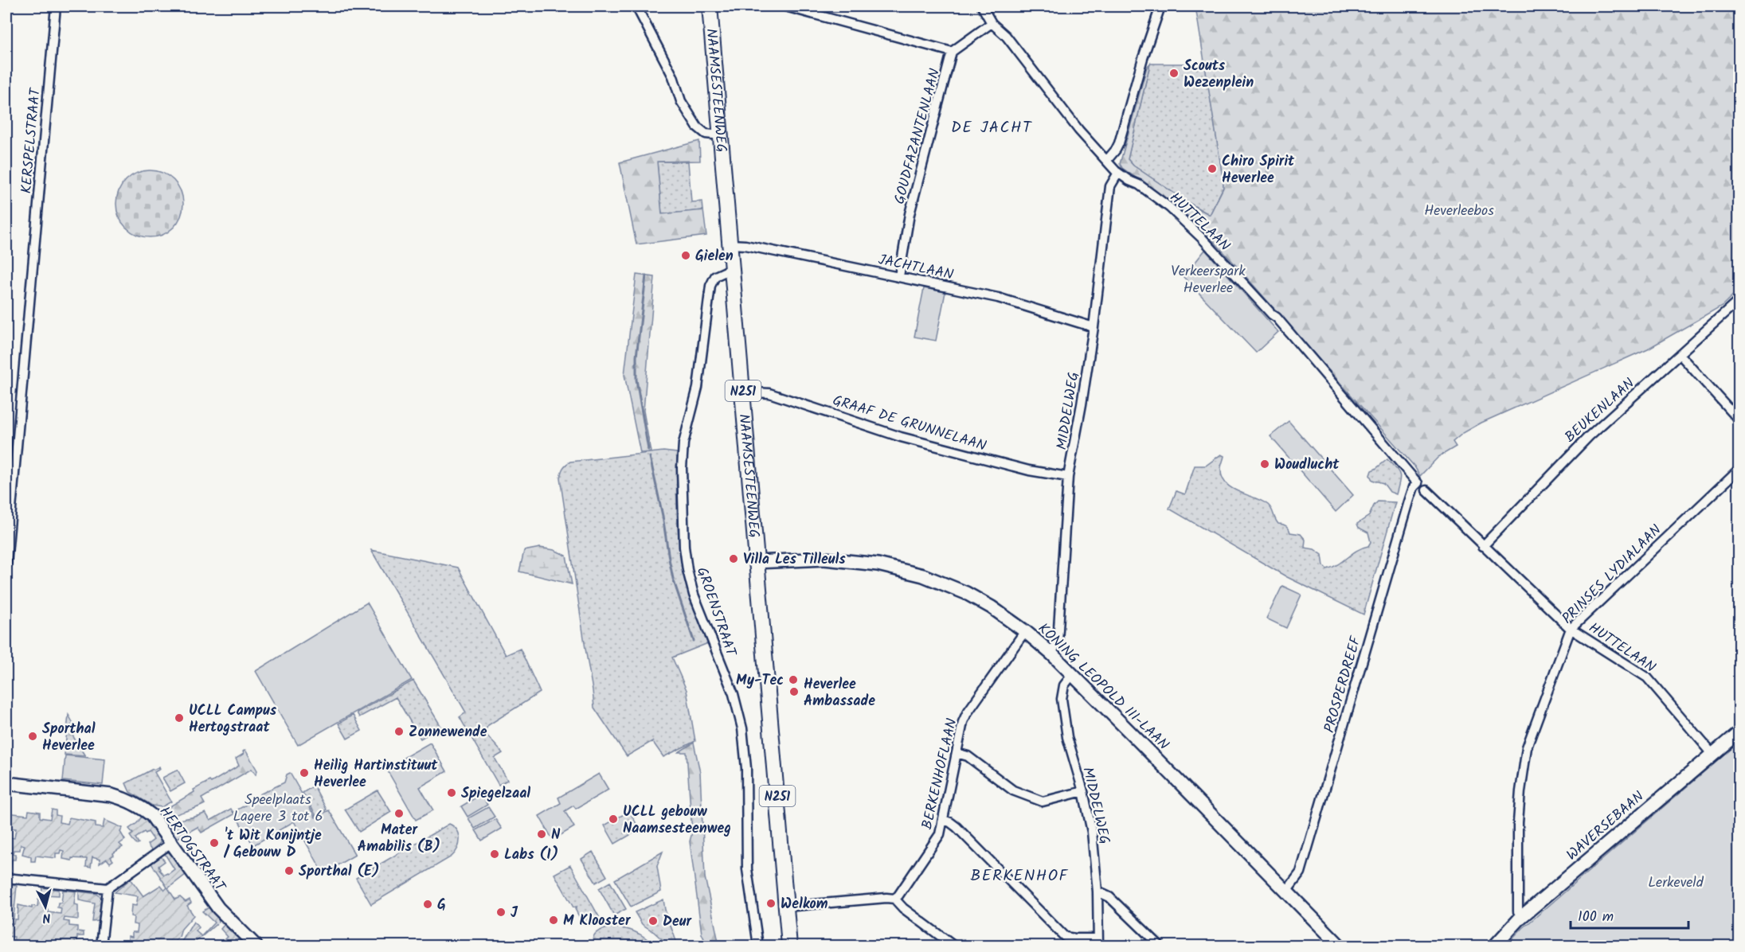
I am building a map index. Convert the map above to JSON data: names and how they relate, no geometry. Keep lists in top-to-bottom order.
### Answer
{
  "streets": {
    "main road": ["NAAMSESTEENWEG", "N251"],
    "street": [
      "GOUDFAZANTENLAAN",
      "KERSPELSTRAAT",
      "HUTTELAAN",
      "JACHTLAAN",
      "BEUKENLAAN",
      "MIDDELWEG",
      "GRAAF DE GRUNNELAAN",
      "PRINSES LYDIALAAN",
      "GROENSTRAAT",
      "PROSPERDREEF",
      "KONING LEOPOLD III-LAAN",
      "BERKENHOFLAAN",
      "WAVERSEBAAN",
      "HERTOGSTRAAT"
    ]
  },
  "crossings": [
    ["NAAMSESTEENWEG", "JACHTLAAN"],
    ["NAAMSESTEENWEG", "GRAAF DE GRUNNELAAN"],
    ["NAAMSESTEENWEG", "GROENSTRAAT"],
    ["NAAMSESTEENWEG", "KONING LEOPOLD III-LAAN"],
    ["GOUDFAZANTENLAAN", "HUTTELAAN"],
    ["GOUDFAZANTENLAAN", "JACHTLAAN"],
    ["HUTTELAAN", "BEUKENLAAN"],
    ["HUTTELAAN", "MIDDELWEG"],
    ["HUTTELAAN", "PRINSES LYDIALAAN"],
    ["HUTTELAAN", "PROSPERDREEF"],
    ["HUTTELAAN", "WAVERSEBAAN"],
    ["JACHTLAAN", "MIDDELWEG"],
    ["MIDDELWEG", "GRAAF DE GRUNNELAAN"],
    ["MIDDELWEG", "KONING LEOPOLD III-LAAN"],
    ["PRINSES LYDIALAAN", "WAVERSEBAAN"],
    ["PROSPERDREEF", "KONING LEOPOLD III-LAAN"],
    ["KONING LEOPOLD III-LAAN", "BERKENHOFLAAN"]
  ],
  "districts": ["DE JACHT", "BERKENHOF"],
  "parks": [
    "Heverleebos",
    "Verkeerspark Heverlee",
    "Speelplaats Lagere 3 tot 6",
    "Lerkeveld"
  ],
  "places": [
    "Scouts Wezenplein",
    "Chiro Spirit Heverlee",
    "Gielen",
    "Woudlucht",
    "Villa Les Tilleuls",
    "My-Tec",
    "Heverlee Ambassade",
    "UCLL Campus Hertogstraat",
    "Zonnewende",
    "Sporthal Heverlee",
    "Heilig Hartinstituut Heverlee",
    "Spiegelzaal",
    "Mater Amabilis (B)",
    "UCLL gebouw Naamsesteenweg",
    "N",
    "'t Wit Konijntje / Gebouw D",
    "Labs (I)",
    "Sporthal (E)",
    "Welkom",
    "G",
    "J",
    "M Klooster",
    "Deur"
  ],
  "scale_bar": "100 m",
  "north": "bottom"
}
